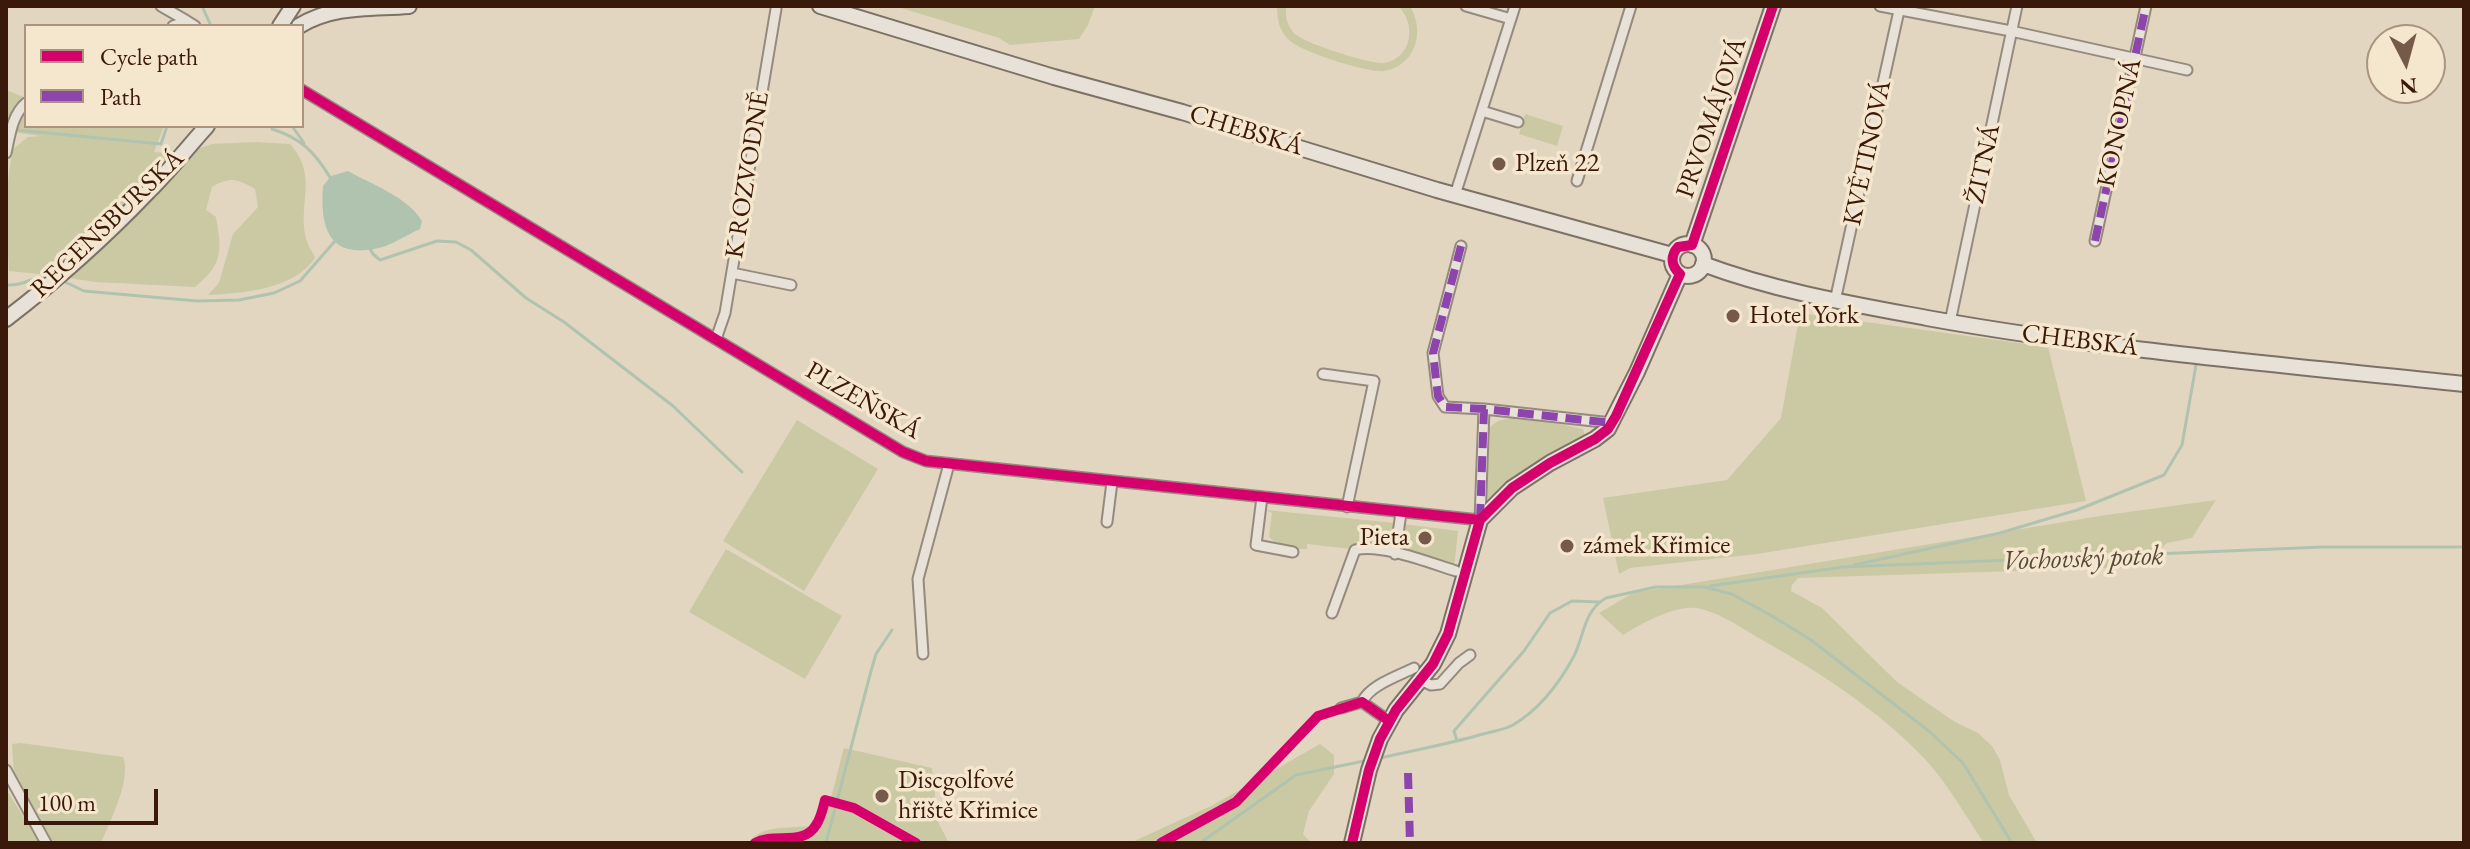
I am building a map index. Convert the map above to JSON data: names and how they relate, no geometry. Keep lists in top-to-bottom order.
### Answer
{
  "streets": {
    "main road": ["PRVOMÁJOVÁ", "CHEBSKÁ", "REGENSBURSKÁ"],
    "street": [
      "KONOPNÁ",
      "KVĚTINOVÁ",
      "ŽITNÁ",
      "K ROZVODNĚ",
      "PLZEŇSKÁ"
    ]
  },
  "crossings": [
    ["PRVOMÁJOVÁ", "CHEBSKÁ"],
    ["CHEBSKÁ", "KVĚTINOVÁ"],
    ["CHEBSKÁ", "ŽITNÁ"],
    ["K ROZVODNĚ", "PLZEŇSKÁ"]
  ],
  "water": ["Vochovský potok"],
  "places": [
    "Plzeň 22",
    "Hotel York",
    "Pieta",
    "zámek Křimice",
    "Discgolfové hřiště Křimice"
  ],
  "legend": ["Cycle path", "Path"],
  "scale_bar": "100 m",
  "north": "bottom"
}
